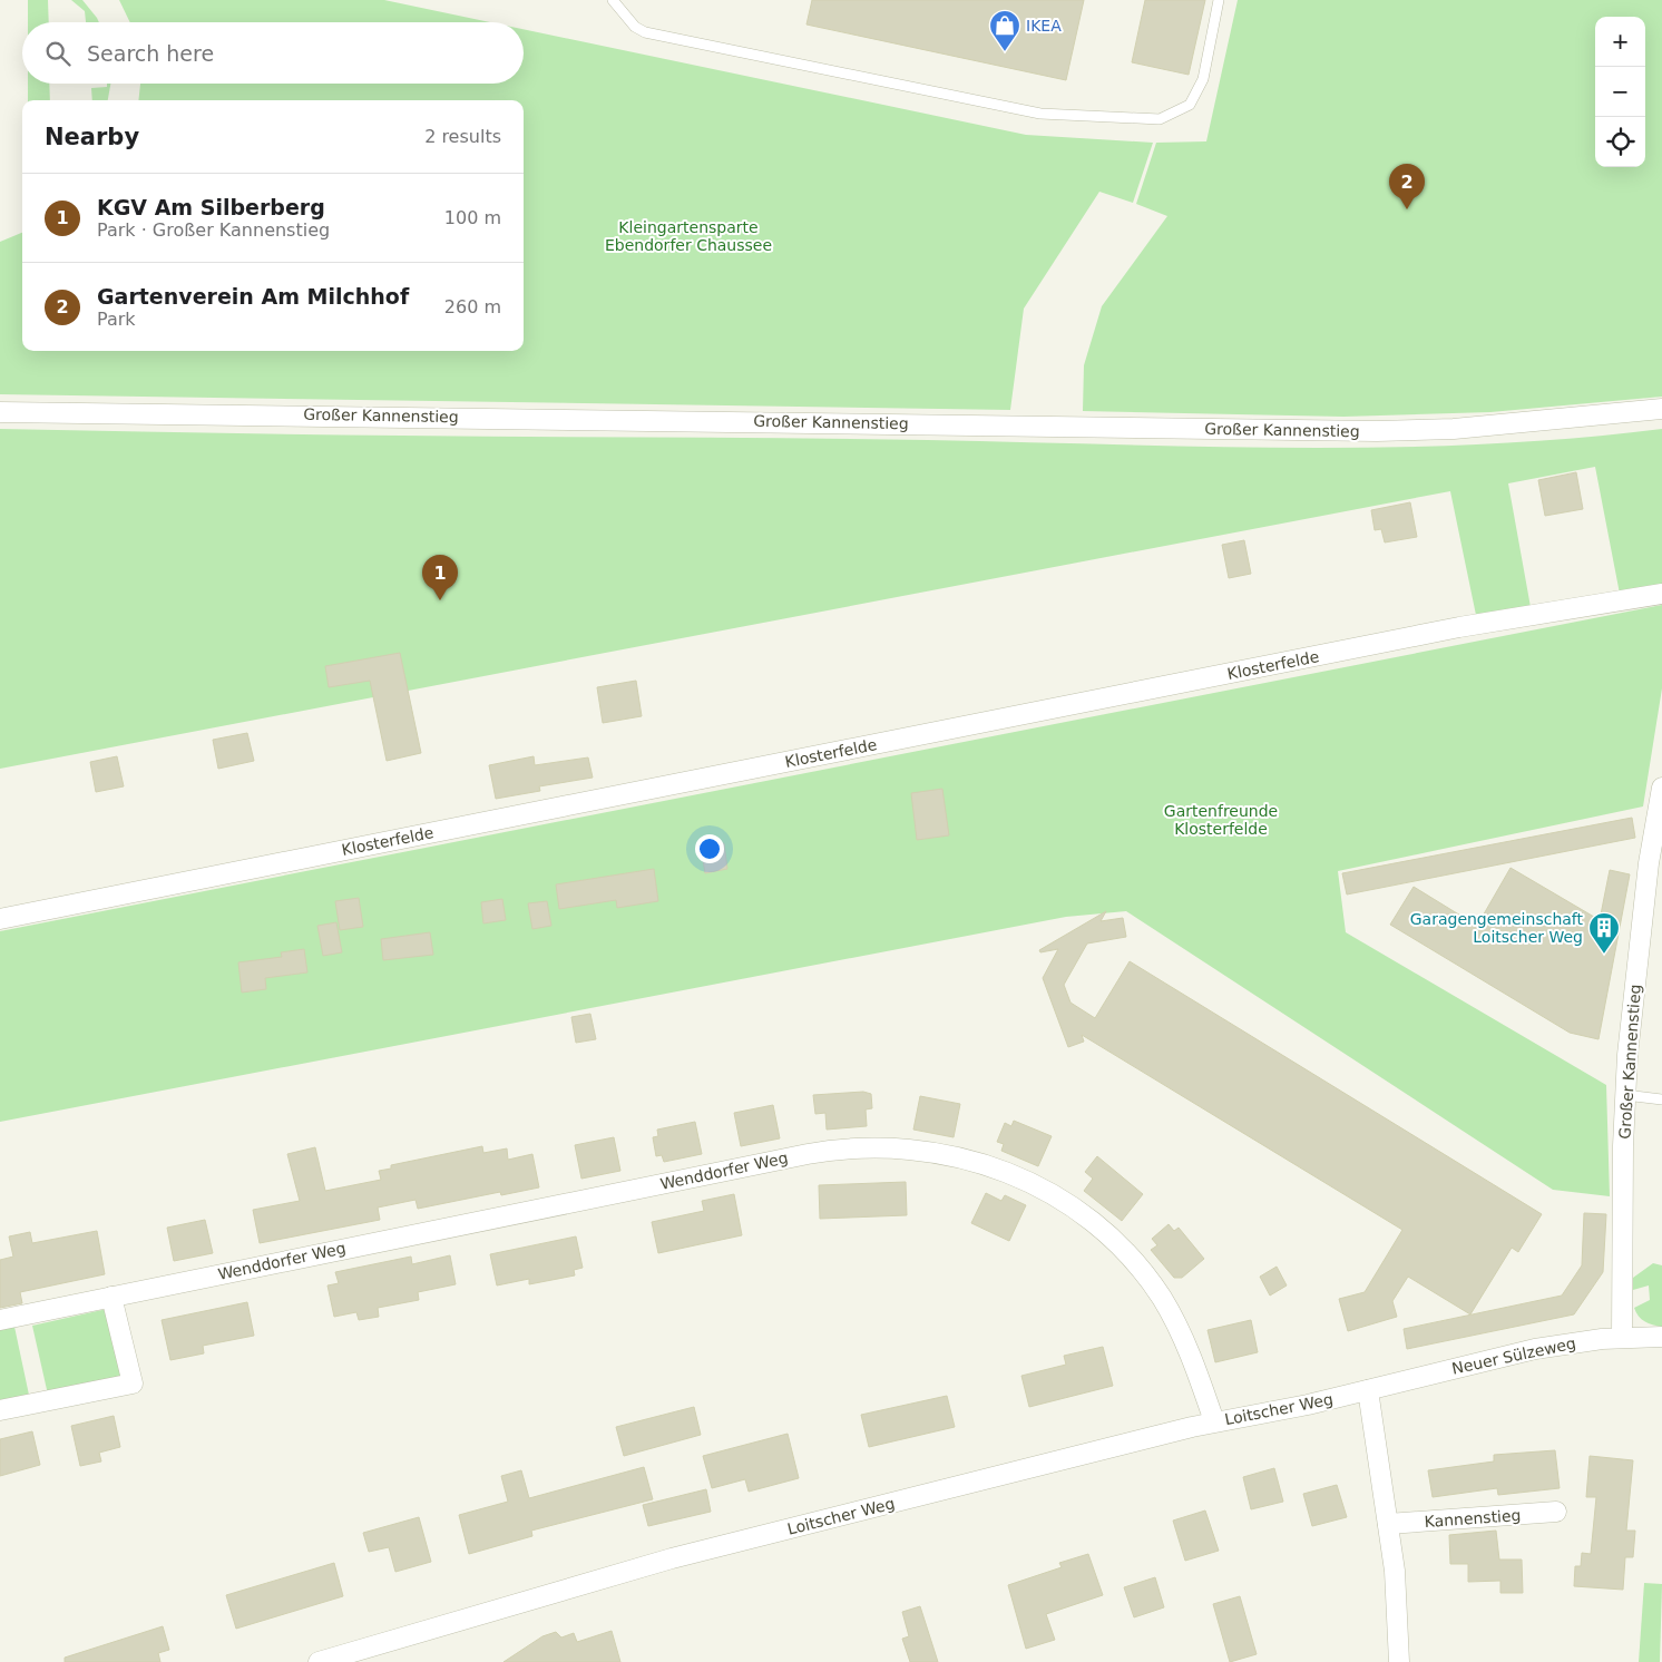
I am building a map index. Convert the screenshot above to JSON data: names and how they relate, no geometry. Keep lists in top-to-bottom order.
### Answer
{
  "streets": {
    "street": [
      "Großer Kannenstieg",
      "Klosterfelde",
      "Wenddorfer Weg",
      "Neuer Sülzeweg",
      "Loitscher Weg",
      "Kannenstieg"
    ]
  },
  "crossings": [
    ["Großer Kannenstieg", "Neuer Sülzeweg"],
    ["Wenddorfer Weg", "Loitscher Weg"],
    ["Neuer Sülzeweg", "Loitscher Weg"]
  ],
  "parks": ["Kleingartensparte Ebendorfer Chaussee", "Gartenfreunde Klosterfelde"],
  "places": {
    "shop": ["IKEA"],
    "building": ["Garagengemeinschaft Loitscher Weg"]
  },
  "page": {
    "map_buttons": ["+", "−"],
    "search": "Search here",
    "heading": ["Nearby", "2 results"],
    "pins": ["2", "1"],
    "list": [
      {
        "mark": "1",
        "name": "KGV Am Silberberg",
        "note": "Park · Großer Kannenstieg",
        "value": "100 m"
      },
      {
        "mark": "2",
        "name": "Gartenverein Am Milchhof",
        "note": "Park",
        "value": "260 m"
      }
    ]
  }
}
